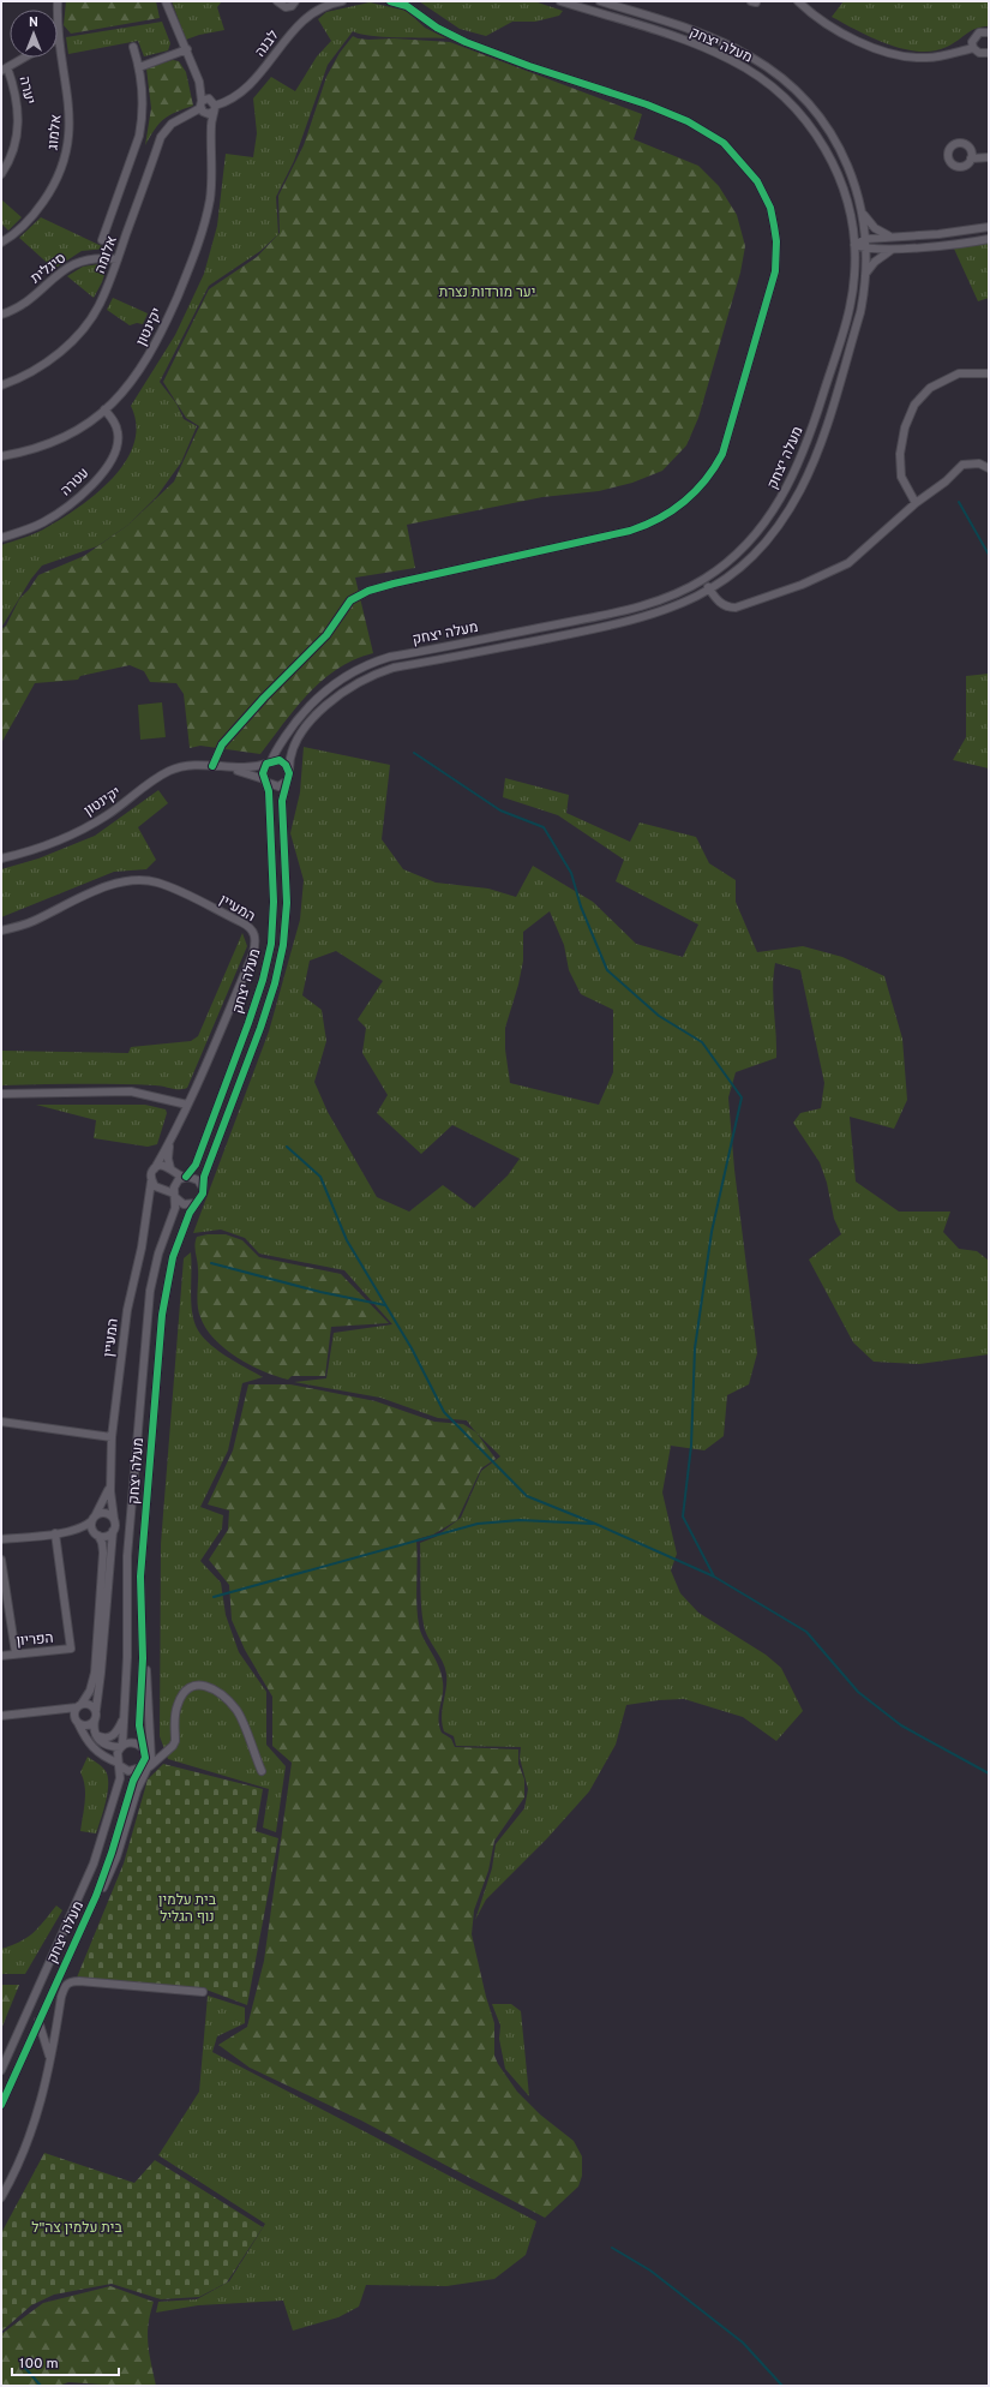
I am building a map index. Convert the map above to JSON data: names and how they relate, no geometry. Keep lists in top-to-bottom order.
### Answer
{
  "streets": {
    "street": [
      "לבנה",
      "מעלה יצחק",
      "יערה",
      "אלמוג",
      "אלומה",
      "סיגלית",
      "יקינטון",
      "עטרה",
      "המעיין",
      "הפריון"
    ]
  },
  "crossings": [
    ["לבנה", "אלומה"],
    ["לבנה", "יקינטון"],
    ["מעלה יצחק", "יקינטון"],
    ["אלומה", "סיגלית"],
    ["אלומה", "יקינטון"],
    ["יקינטון", "עטרה"]
  ],
  "parks": ["יער מורדות נצרת", "בית עלמין נוף הגליל", "בית עלמין צה\"ל"],
  "scale_bar": "100 m",
  "north": "top"
}
